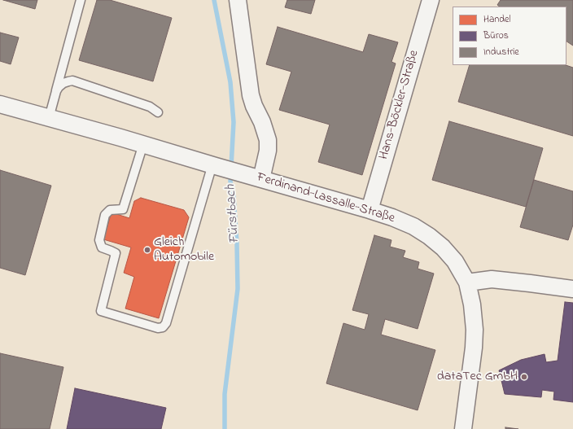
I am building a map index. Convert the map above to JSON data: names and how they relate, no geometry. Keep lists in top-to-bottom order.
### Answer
{
  "streets": {
    "street": ["Hans-Böckler-Straße", "Ferdinand-Lassalle-Straße"]
  },
  "crossings": [
    ["Hans-Böckler-Straße", "Ferdinand-Lassalle-Straße"]
  ],
  "water": ["Fürstbach"],
  "places": ["Gleich Automobile", "dataTec GmbH"],
  "legend": ["Handel", "Büros", "Industrie"]
}
